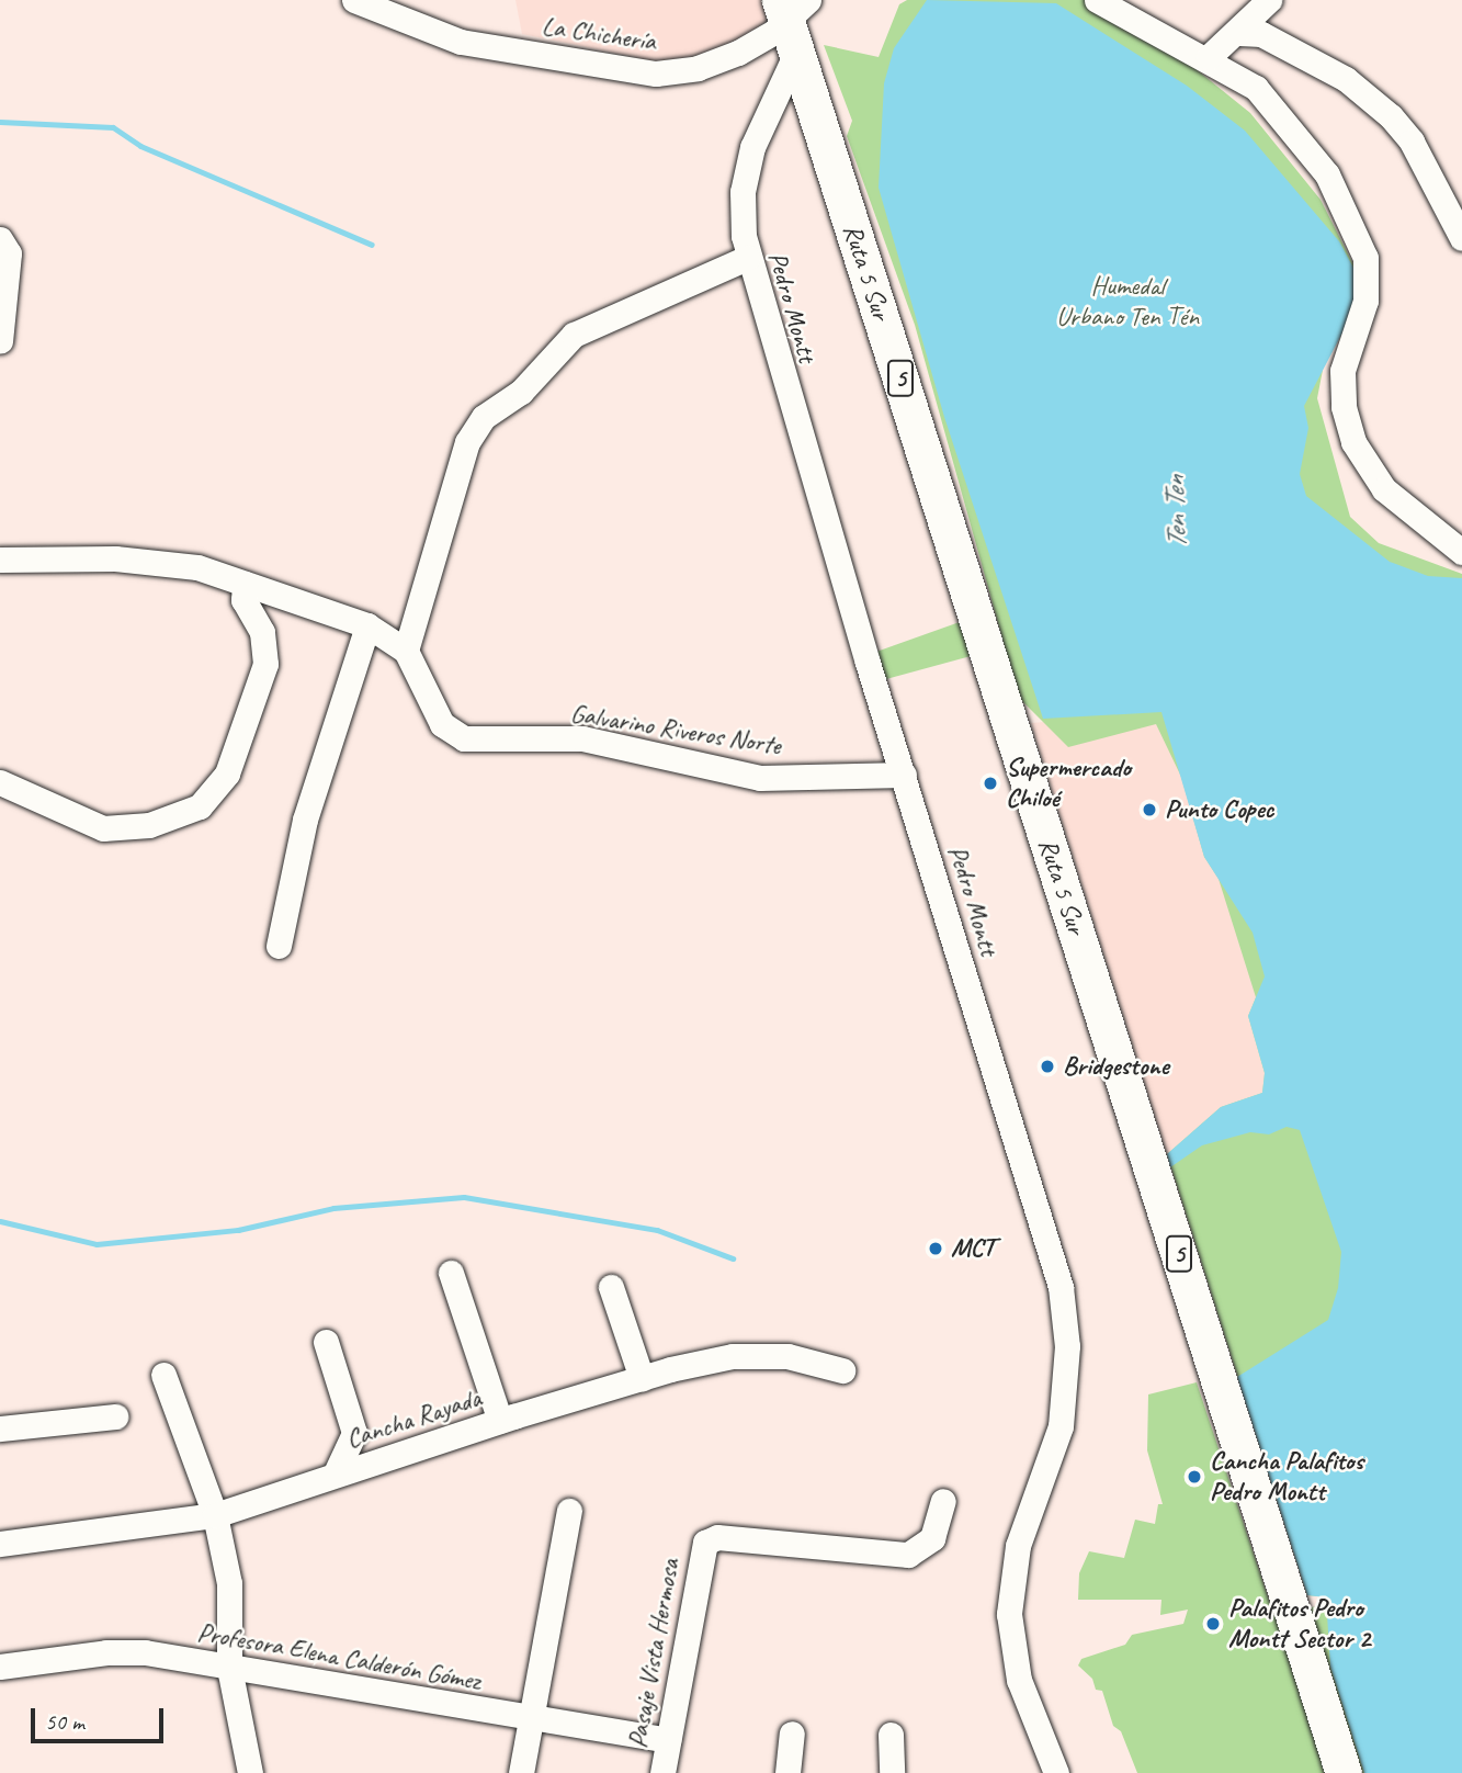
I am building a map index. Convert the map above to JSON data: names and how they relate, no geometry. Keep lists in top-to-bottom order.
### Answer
{
  "streets": {
    "highway": ["Ruta 5 Sur", "5"],
    "street": [
      "La Chichería",
      "Pedro Montt",
      "Galvarino Riveros Norte",
      "Cancha Rayada",
      "Pasaje Vista Hermosa",
      "Profesora Elena Calderón Gómez"
    ]
  },
  "crossings": [
    ["La Chichería", "Ruta 5 Sur"],
    ["La Chichería", "Pedro Montt"],
    ["Ruta 5 Sur", "Pedro Montt"],
    ["Pedro Montt", "Galvarino Riveros Norte"],
    ["Pasaje Vista Hermosa", "Profesora Elena Calderón Gómez"]
  ],
  "water": ["Ten Ten"],
  "parks": ["Humedal Urbano Ten Tén"],
  "places": [
    "Supermercado Chiloé",
    "Punto Copec",
    "Bridgestone",
    "MCT",
    "Cancha Palafitos Pedro Montt",
    "Palafitos Pedro Montt Sector 2"
  ],
  "scale_bar": "50 m"
}
